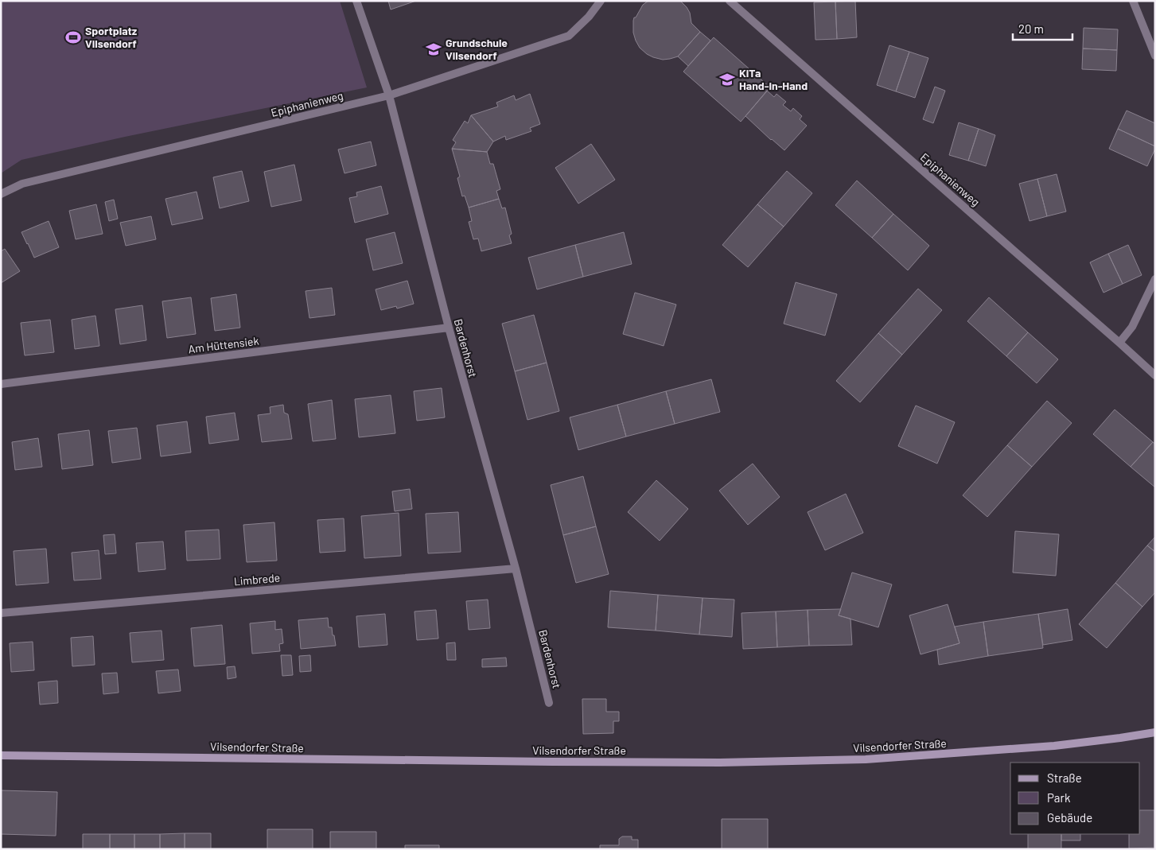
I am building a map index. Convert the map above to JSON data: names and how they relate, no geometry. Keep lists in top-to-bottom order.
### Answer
{
  "streets": {
    "main road": ["Vilsendorfer Straße"],
    "street": [
      "Epiphanienweg",
      "Am Hüttensiek",
      "Bardenhorst",
      "Limbrede"
    ]
  },
  "crossings": [
    ["Epiphanienweg", "Bardenhorst"],
    ["Am Hüttensiek", "Bardenhorst"],
    ["Bardenhorst", "Limbrede"]
  ],
  "places": {
    "sports": ["Sportplatz Vilsendorf"],
    "school or university": ["Grundschule Vilsendorf", "KiTa Hand-in-Hand"]
  },
  "legend": ["Straße", "Park", "Gebäude"],
  "scale_bar": "20 m"
}
